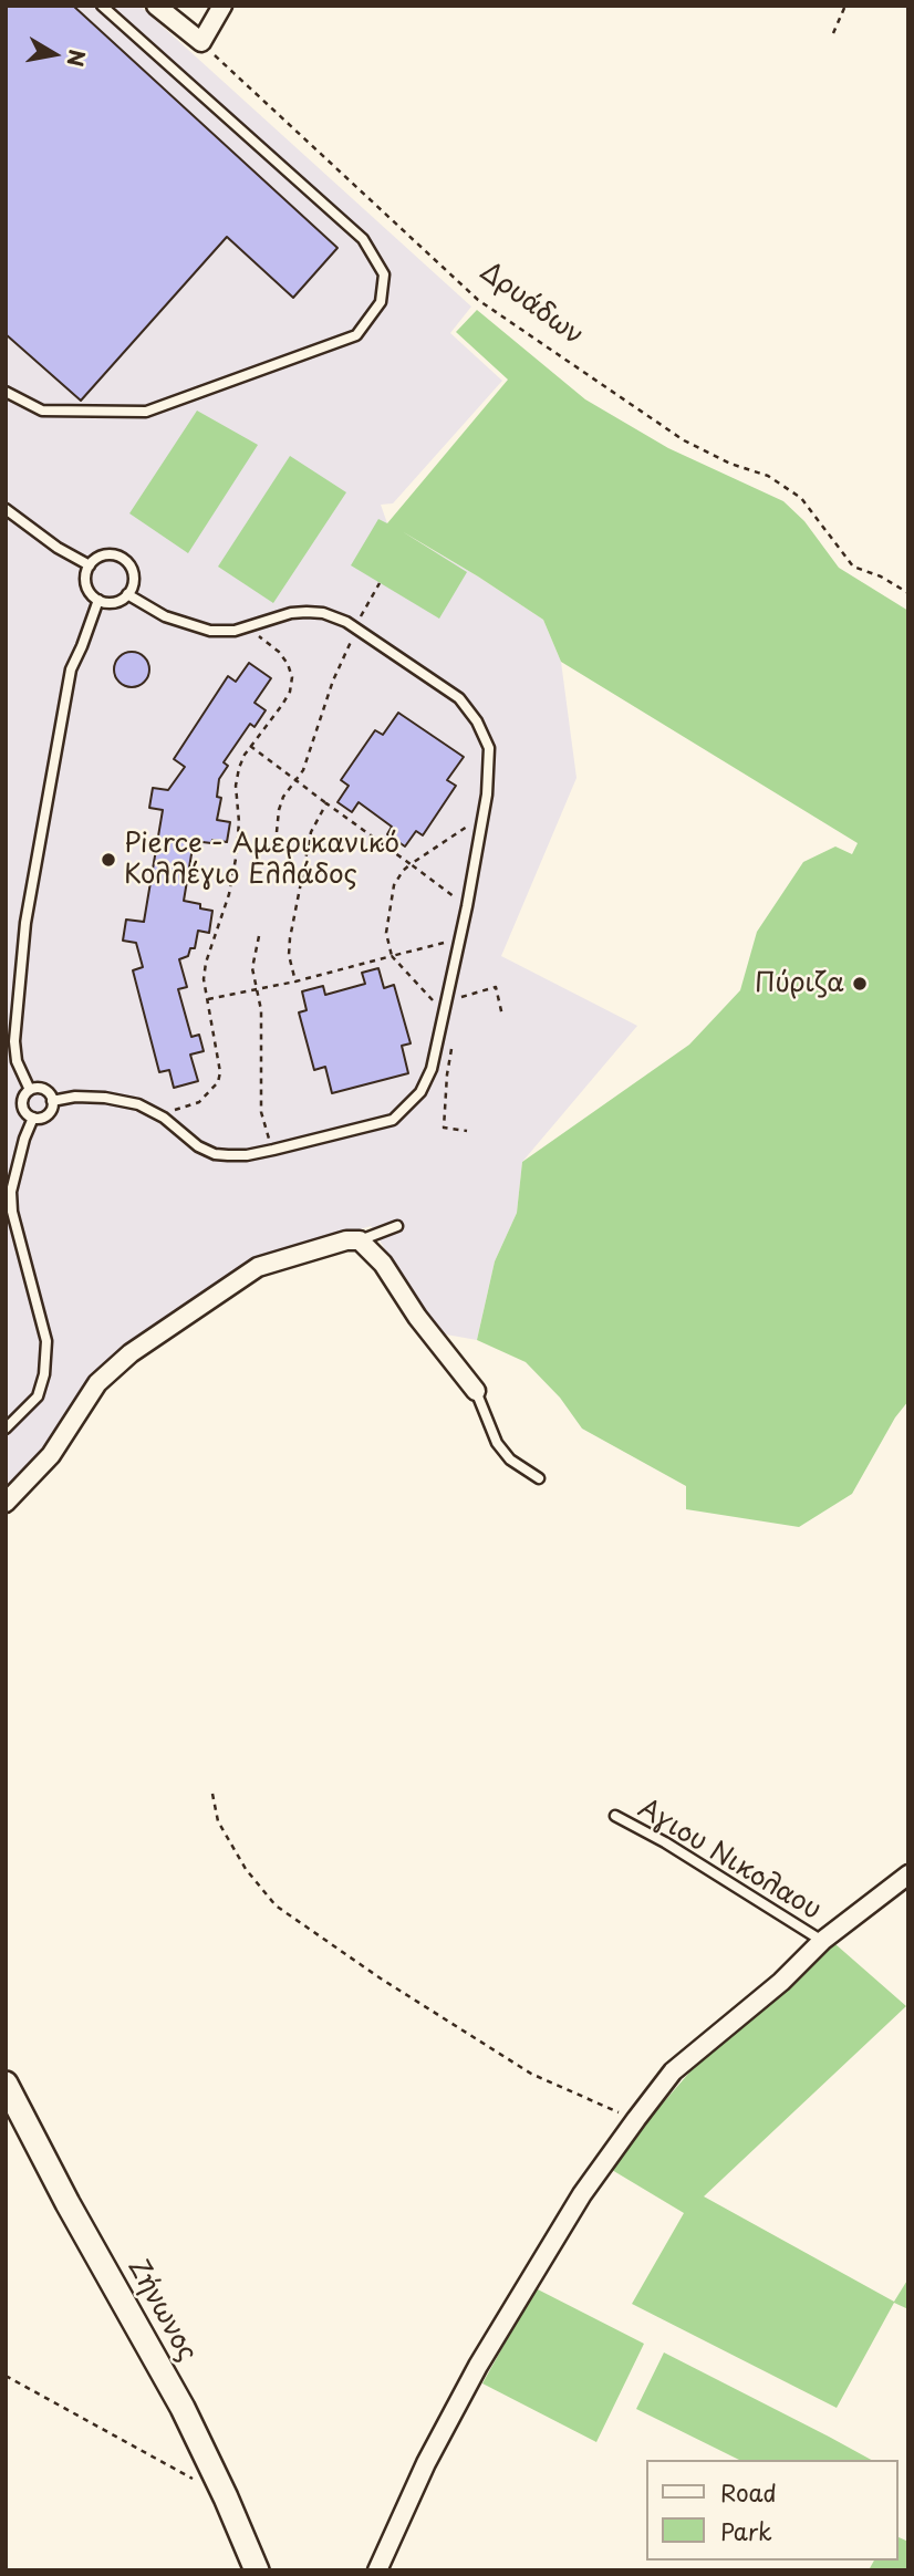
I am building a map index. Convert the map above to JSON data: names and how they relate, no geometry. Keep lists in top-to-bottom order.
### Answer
{
  "streets": {
    "street": ["Ζήνωνος"],
    "lane": ["Αγιου Νικολαου"],
    "path": ["Δρυάδων"]
  },
  "places": ["Pierce - Αμερικανικό Κολλέγιο Ελλάδος", "Πύριζα"],
  "legend": ["Road", "Park"],
  "north": "right"
}
